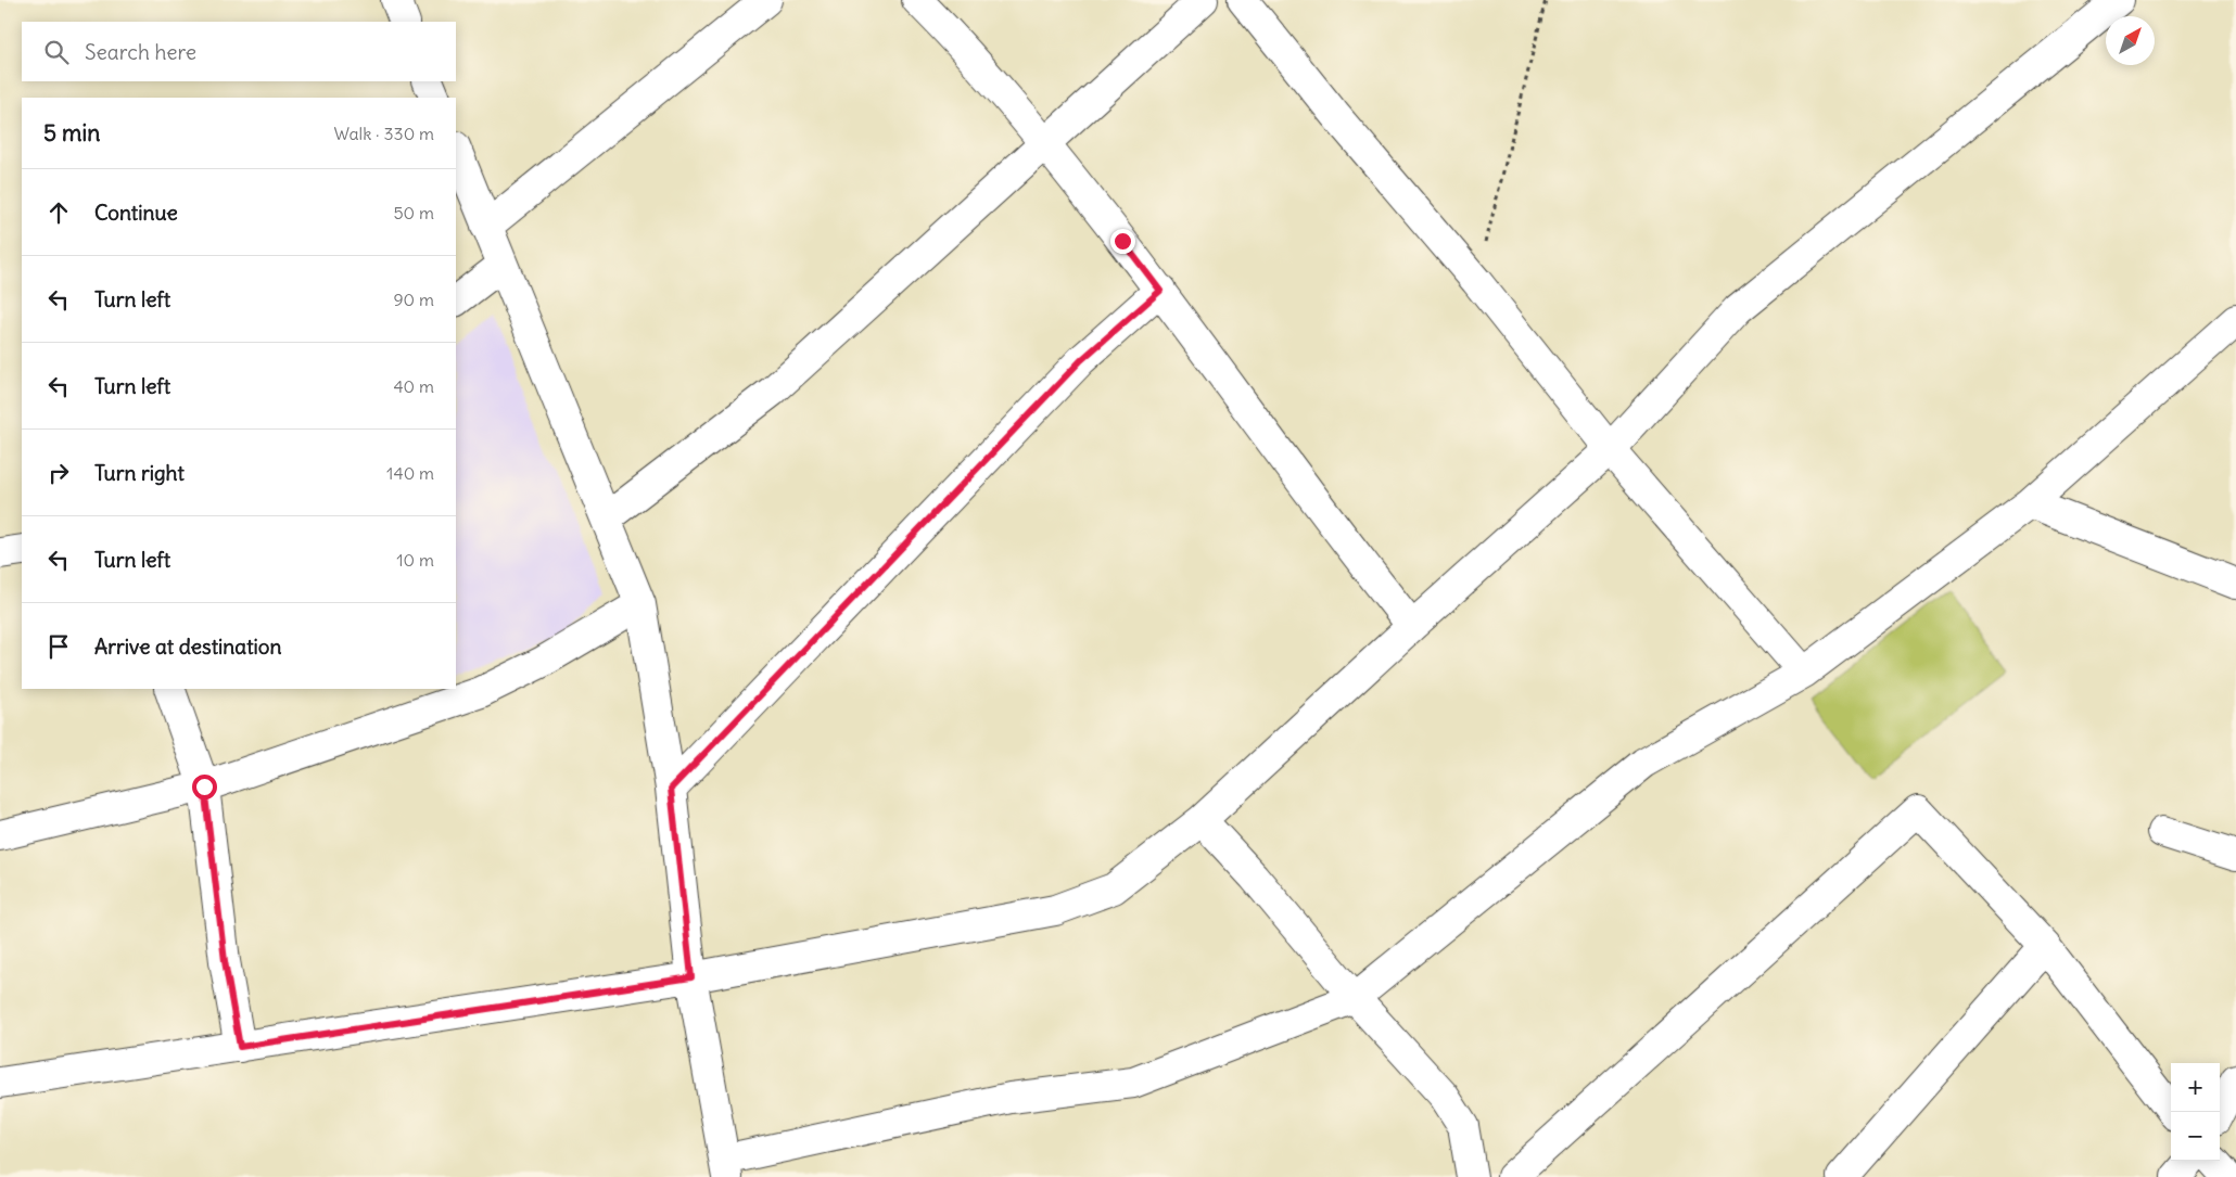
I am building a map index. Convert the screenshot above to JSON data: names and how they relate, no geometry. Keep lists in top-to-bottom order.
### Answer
{
  "north": "top right",
  "page": {
    "search": "Search here",
    "heading": ["5 min", "Walk · 330 m"],
    "list": [
      ["Continue", "50 m"],
      ["Turn left", "90 m"],
      ["Turn left", "40 m"],
      ["Turn right", "140 m"],
      ["Turn left", "10 m"],
      "Arrive at destination"
    ],
    "map_buttons": ["+", "−"]
  }
}
